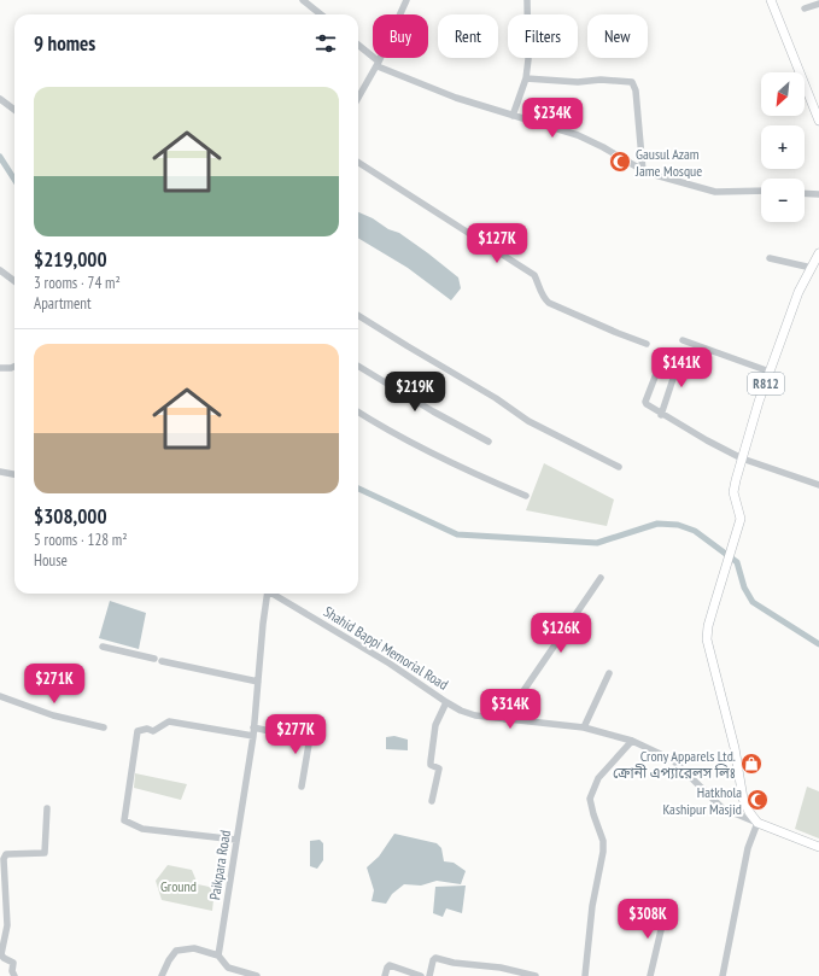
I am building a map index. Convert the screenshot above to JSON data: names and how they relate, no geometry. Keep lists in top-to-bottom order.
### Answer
{
  "streets": {
    "main road": ["R812"],
    "street": ["Shahid Bappi Memorial Road", "Paikpara Road"]
  },
  "crossings": [
    ["R812", "Shahid Bappi Memorial Road"]
  ],
  "parks": ["Ground"],
  "places": {
    "mosque": ["Gausul Azam Jame Mosque", "Hatkhola Kashipur Masjid"],
    "shop": ["Crony Apparels Ltd. ক্রোনী এপ্যারেলস লিঃ"]
  },
  "north": "bottom left",
  "page": {
    "chip": [
      "Buy",
      "Rent",
      "Filters",
      "New"
    ],
    "heading": "9 homes",
    "map_buttons": ["+", "−"],
    "list": [
      {
        "name": "$219,000",
        "note": "3 rooms · 74 m² · Apartment"
      },
      {
        "name": "$308,000",
        "note": "5 rooms · 128 m² · House"
      }
    ],
    "price": [
      "$234K",
      "$127K",
      "$141K",
      "$219K",
      "$126K",
      "$271K",
      "$314K",
      "$277K",
      "$308K"
    ]
  }
}
